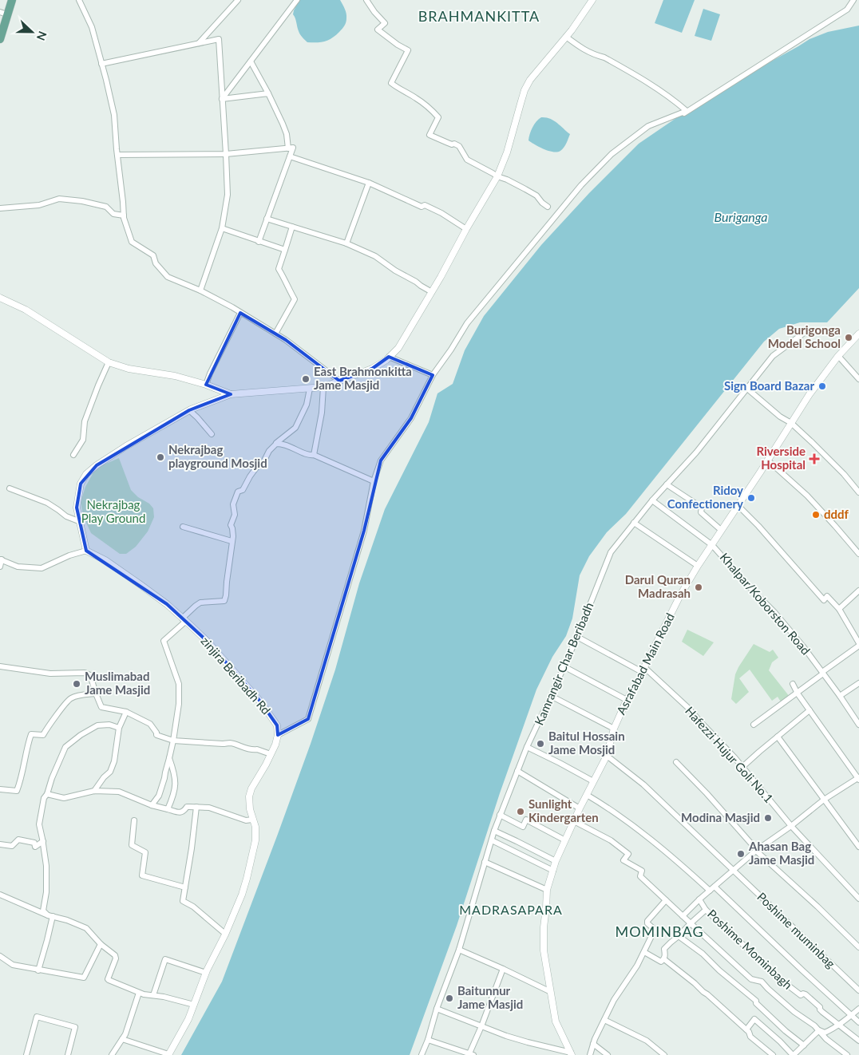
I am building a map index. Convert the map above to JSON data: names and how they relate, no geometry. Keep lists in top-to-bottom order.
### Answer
{
  "streets": {
    "street": [
      "Khalpar/Koborston Road",
      "Kamrangir Char Beribadh",
      "Asrafabad Main Road",
      "zinjira Beribadh Rd",
      "Hafezzi Hujur Goli No.1",
      "Poshime muminbag",
      "Poshime Mominbagh"
    ]
  },
  "crossings": [
    ["Khalpar/Koborston Road", "Kamrangir Char Beribadh"],
    ["Khalpar/Koborston Road", "Asrafabad Main Road"],
    ["Kamrangir Char Beribadh", "Hafezzi Hujur Goli No.1"],
    ["Asrafabad Main Road", "Hafezzi Hujur Goli No.1"],
    ["Asrafabad Main Road", "Poshime muminbag"]
  ],
  "districts": ["BRAHMANKITTA", "MADRASAPARA", "MOMINBAG"],
  "water": ["Buriganga"],
  "parks": ["Nekrajbag Play Ground"],
  "places": {
    "other": [
      "Burigonga Model School",
      "East Brahmonkitta Jame Masjid",
      "Sign Board Bazar",
      "Nekrajbag playground Mosjid",
      "Ridoy Confectionery",
      "dddf",
      "Darul Quran Madrasah",
      "Muslimabad Jame Masjid",
      "Baitul Hossain Jame Mosjid",
      "Sunlight Kindergarten",
      "Modina Masjid",
      "Ahasan Bag Jame Masjid",
      "Baitunnur Jame Masjid"
    ],
    "health": ["Riverside Hospital"]
  },
  "north": "right"
}
